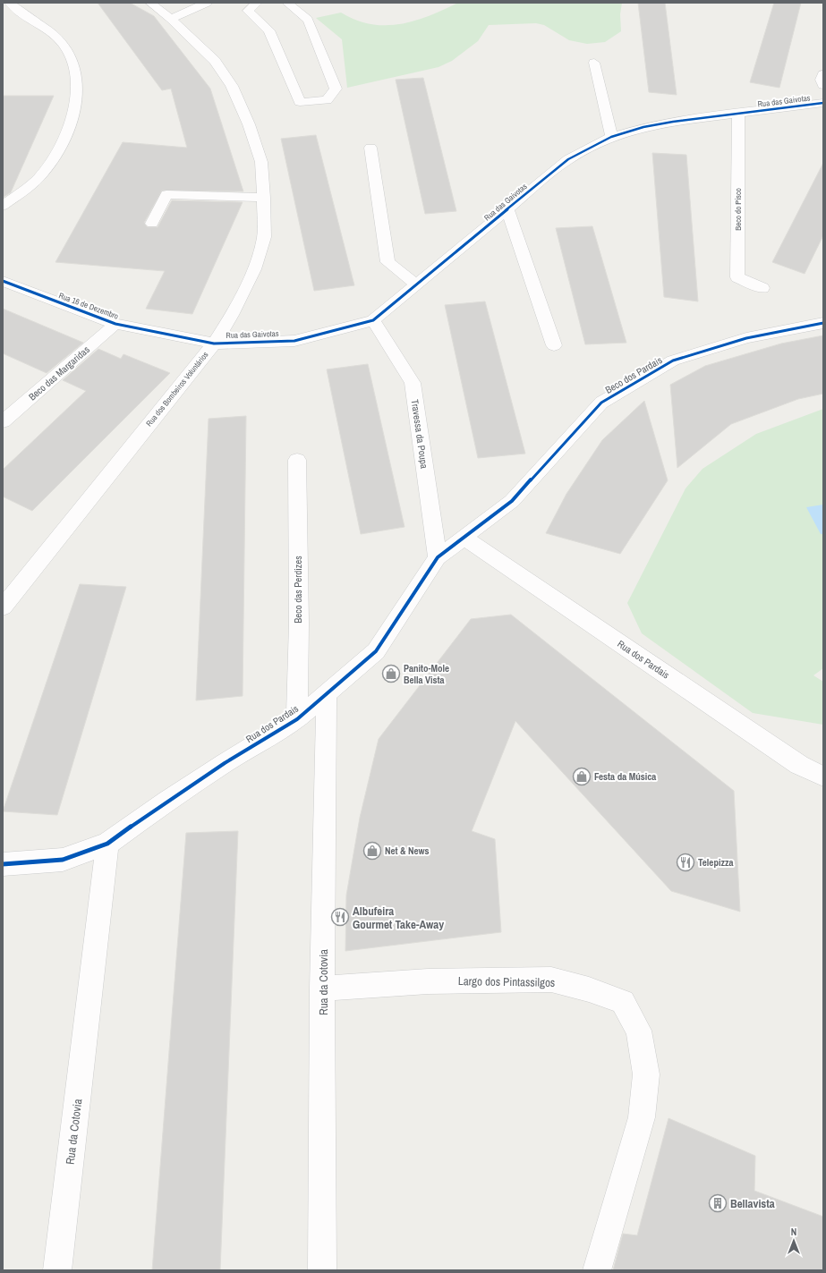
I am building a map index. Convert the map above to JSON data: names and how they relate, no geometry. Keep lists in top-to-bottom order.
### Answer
{
  "streets": {
    "street": [
      "Rua das Gaivotas",
      "Beco do Pisco",
      "Rua 16 de Dezembro",
      "Beco das Margaridas",
      "Beco dos Pardais",
      "Rua dos Bombeiros Voluntários",
      "Travessa da Poupa",
      "Beco das Perdizes",
      "Rua dos Pardais",
      "Largo dos Pintassilgos",
      "Rua da Cotovia"
    ]
  },
  "crossings": [
    ["Rua das Gaivotas", "Beco do Pisco"],
    ["Rua das Gaivotas", "Rua 16 de Dezembro"],
    ["Rua das Gaivotas", "Rua dos Bombeiros Voluntários"],
    ["Rua das Gaivotas", "Travessa da Poupa"],
    ["Rua 16 de Dezembro", "Beco das Margaridas"],
    ["Rua 16 de Dezembro", "Rua dos Bombeiros Voluntários"],
    ["Beco dos Pardais", "Rua dos Pardais"],
    ["Travessa da Poupa", "Rua dos Pardais"],
    ["Beco das Perdizes", "Rua dos Pardais"],
    ["Rua dos Pardais", "Rua da Cotovia"],
    ["Largo dos Pintassilgos", "Rua da Cotovia"]
  ],
  "places": {
    "shop": ["Panito-Mole Bella Vista", "Festa da Música", "Net & News"],
    "restaurant": ["Telepizza", "Albufeira Gourmet Take-Away"],
    "building": ["Bellavista"]
  },
  "north": "top"
}
